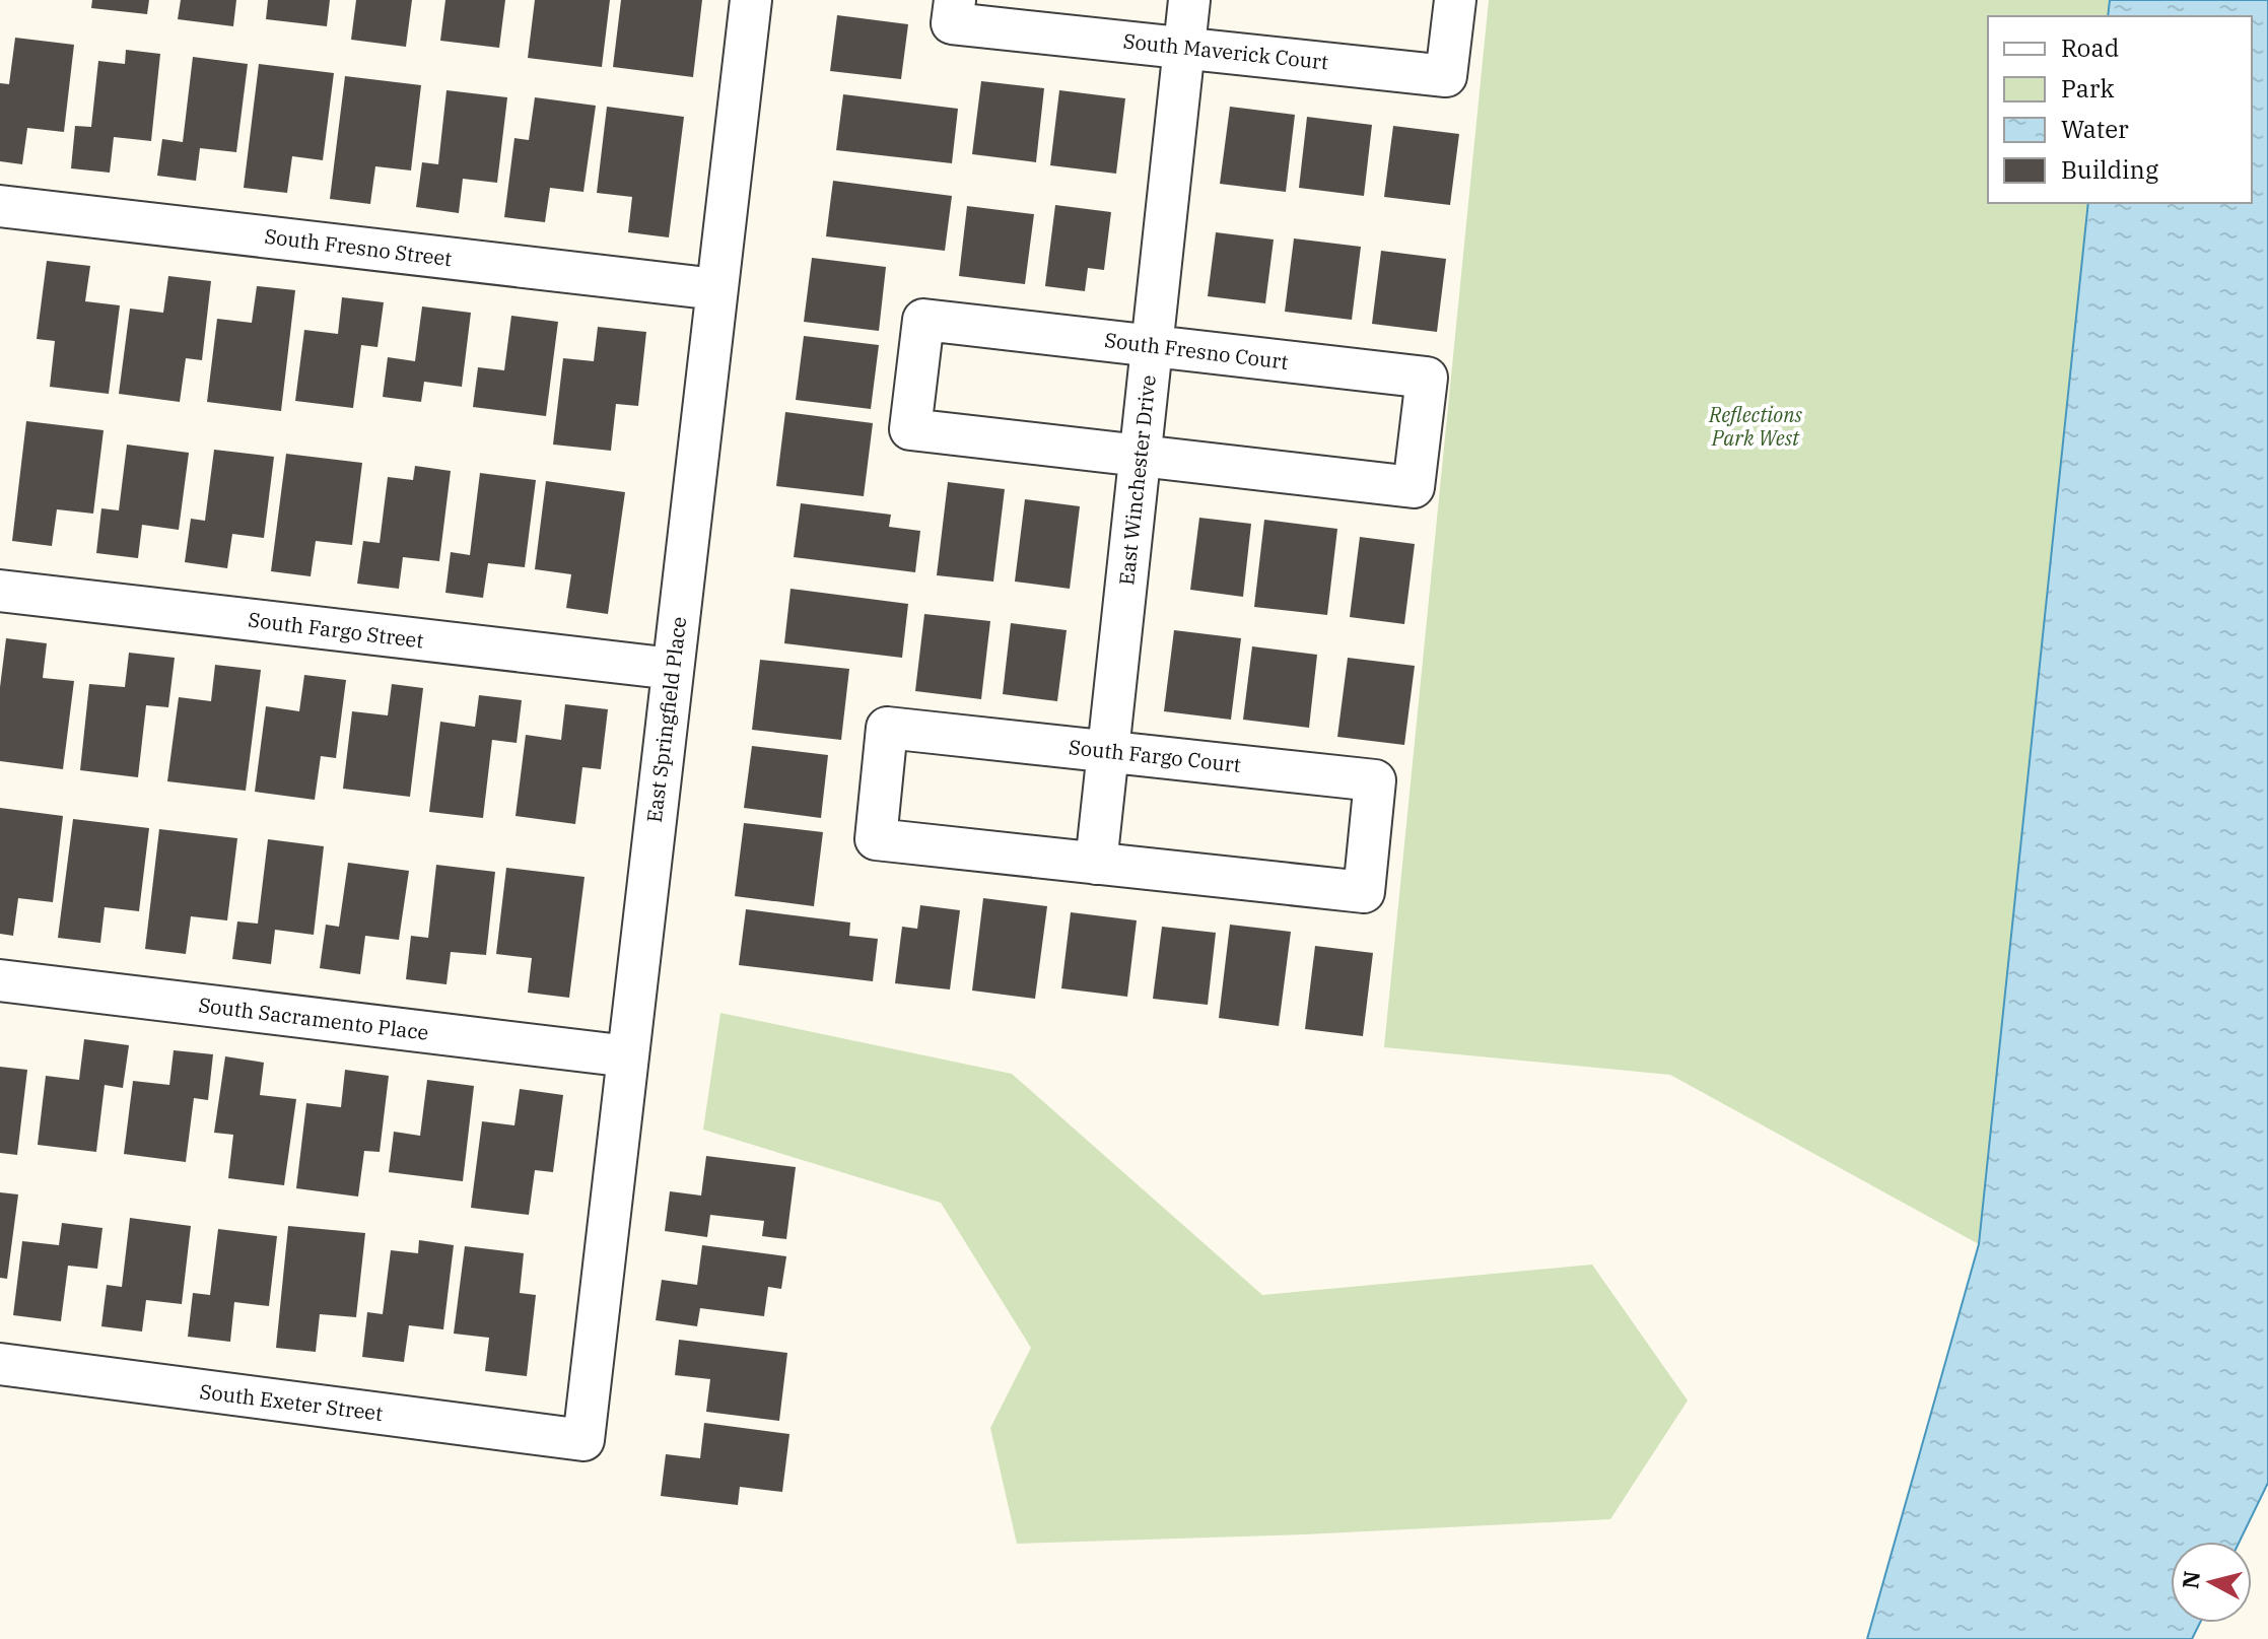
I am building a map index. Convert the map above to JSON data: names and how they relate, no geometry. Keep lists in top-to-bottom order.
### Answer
{
  "streets": {
    "street": [
      "South Maverick Court",
      "South Fresno Street",
      "South Fresno Court",
      "East Winchester Drive",
      "South Fargo Street",
      "East Springfield Place",
      "South Fargo Court",
      "South Sacramento Place",
      "South Exeter Street"
    ]
  },
  "crossings": [
    ["South Maverick Court", "East Winchester Drive"],
    ["South Fresno Street", "East Springfield Place"],
    ["South Fresno Court", "East Winchester Drive"],
    ["East Winchester Drive", "South Fargo Court"],
    ["South Fargo Street", "East Springfield Place"],
    ["East Springfield Place", "South Sacramento Place"],
    ["East Springfield Place", "South Exeter Street"]
  ],
  "parks": ["Reflections Park West"],
  "legend": [
    "Road",
    "Park",
    "Water",
    "Building"
  ],
  "north": "left"
}
